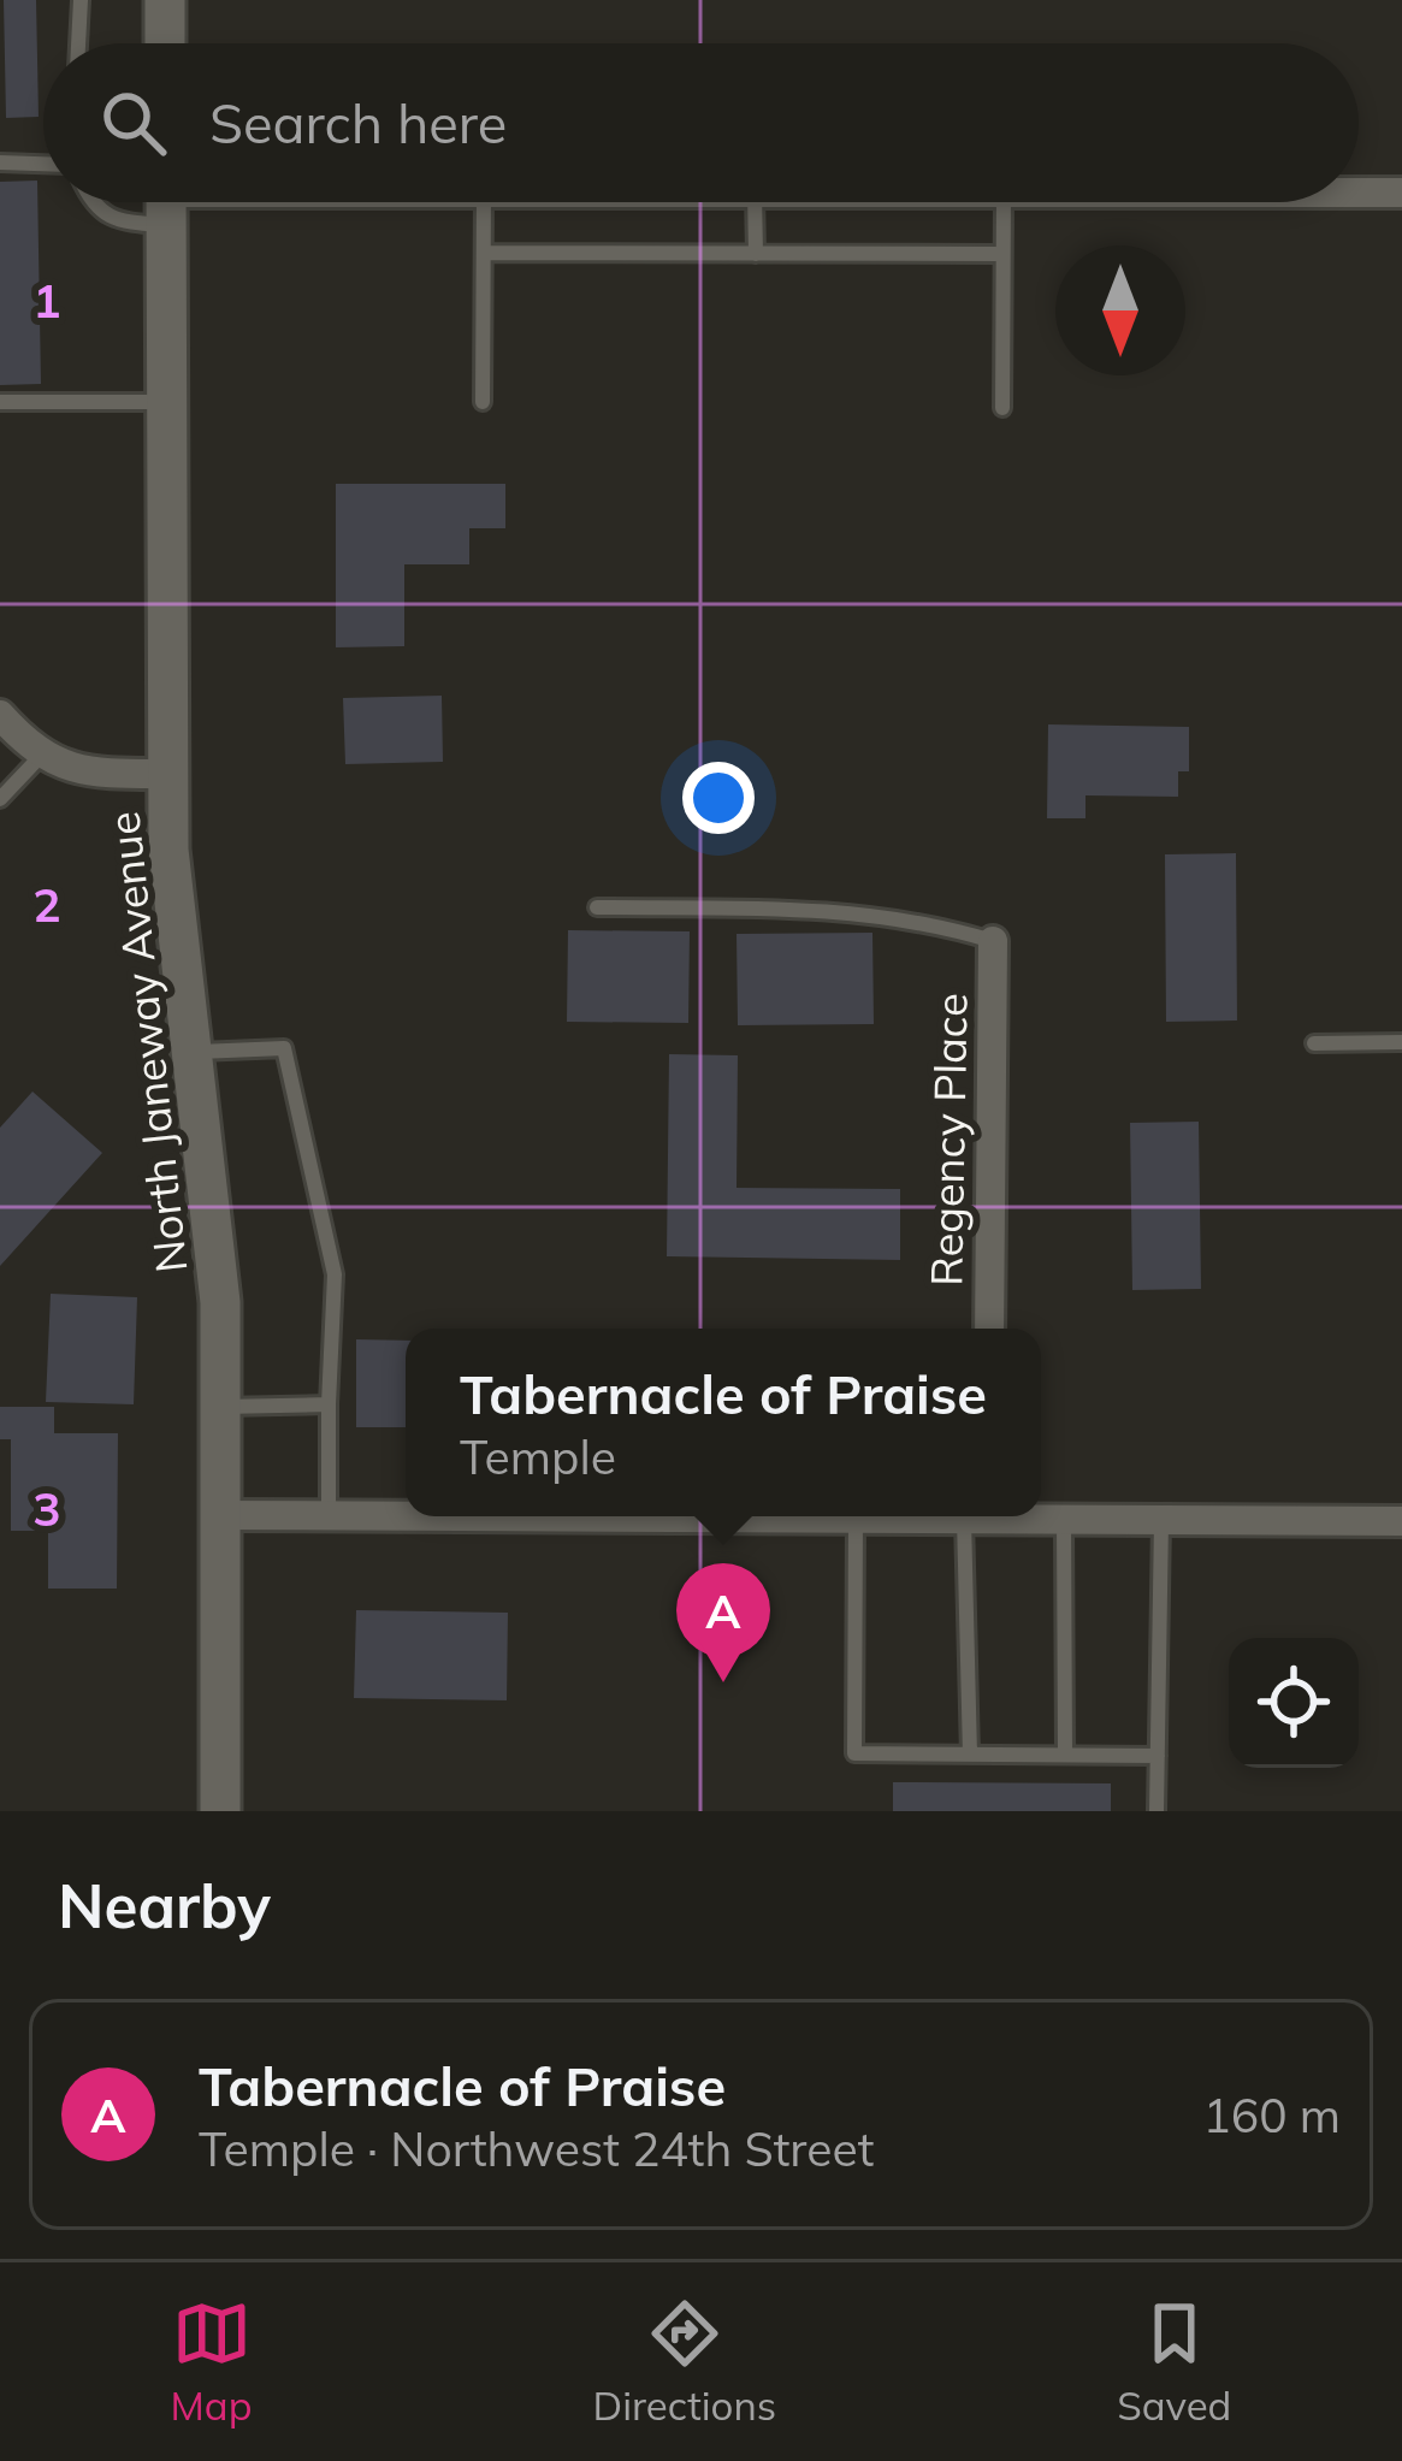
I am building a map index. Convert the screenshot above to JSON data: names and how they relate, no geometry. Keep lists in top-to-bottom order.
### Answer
{
  "streets": {
    "main road": ["North Janeway Avenue"],
    "street": ["Regency Place"]
  },
  "north": "bottom",
  "page": {
    "search": "Search here",
    "popup": ["Tabernacle of Praise", "Temple"],
    "pins": "A",
    "heading": "Nearby",
    "list": [
      {
        "mark": "A",
        "name": "Tabernacle of Praise",
        "note": "Temple · Northwest 24th Street",
        "value": "160 m"
      }
    ],
    "nav": ["Map", "Directions", "Saved"]
  },
  "grid": {
    "rows": ["1", "2", "3"]
  }
}
